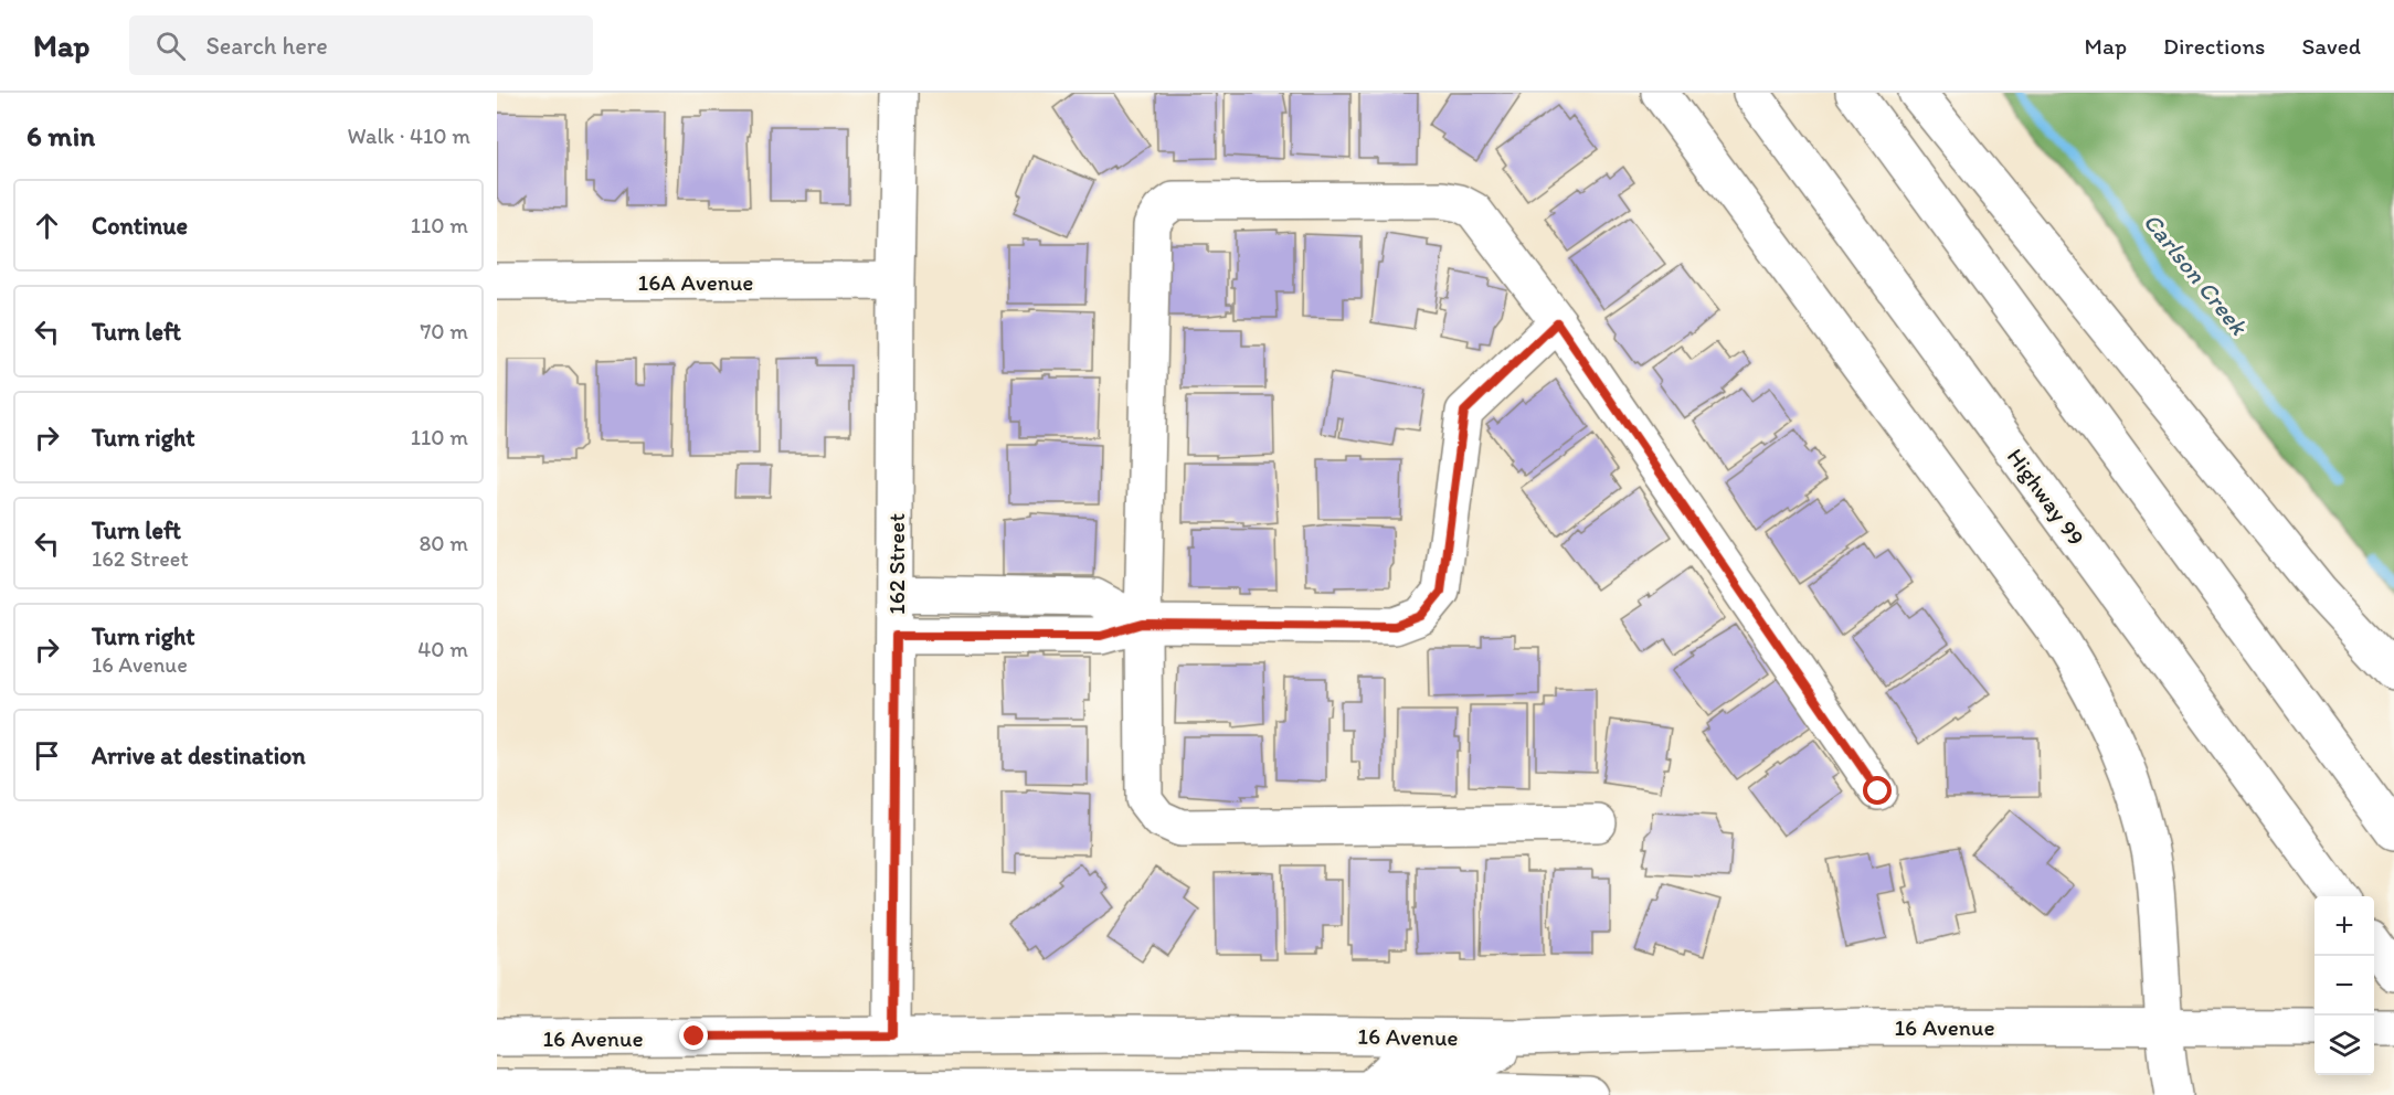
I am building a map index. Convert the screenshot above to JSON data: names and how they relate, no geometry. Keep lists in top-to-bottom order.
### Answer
{
  "streets": {
    "main road": [
      "16A Avenue",
      "Highway 99",
      "162 Street",
      "16 Avenue"
    ]
  },
  "crossings": [
    ["16A Avenue", "162 Street"],
    ["162 Street", "16 Avenue"]
  ],
  "water": ["Carlson Creek"],
  "page": {
    "header": "Map",
    "search": "Search here",
    "nav": ["Map", "Directions", "Saved"],
    "heading": ["6 min", "Walk · 410 m"],
    "list": [
      ["Continue", "110 m"],
      ["Turn left", "70 m"],
      ["Turn right", "110 m"],
      ["Turn left", "162 Street", "80 m"],
      ["Turn right", "16 Avenue", "40 m"],
      "Arrive at destination"
    ],
    "map_buttons": ["+", "−"]
  }
}
